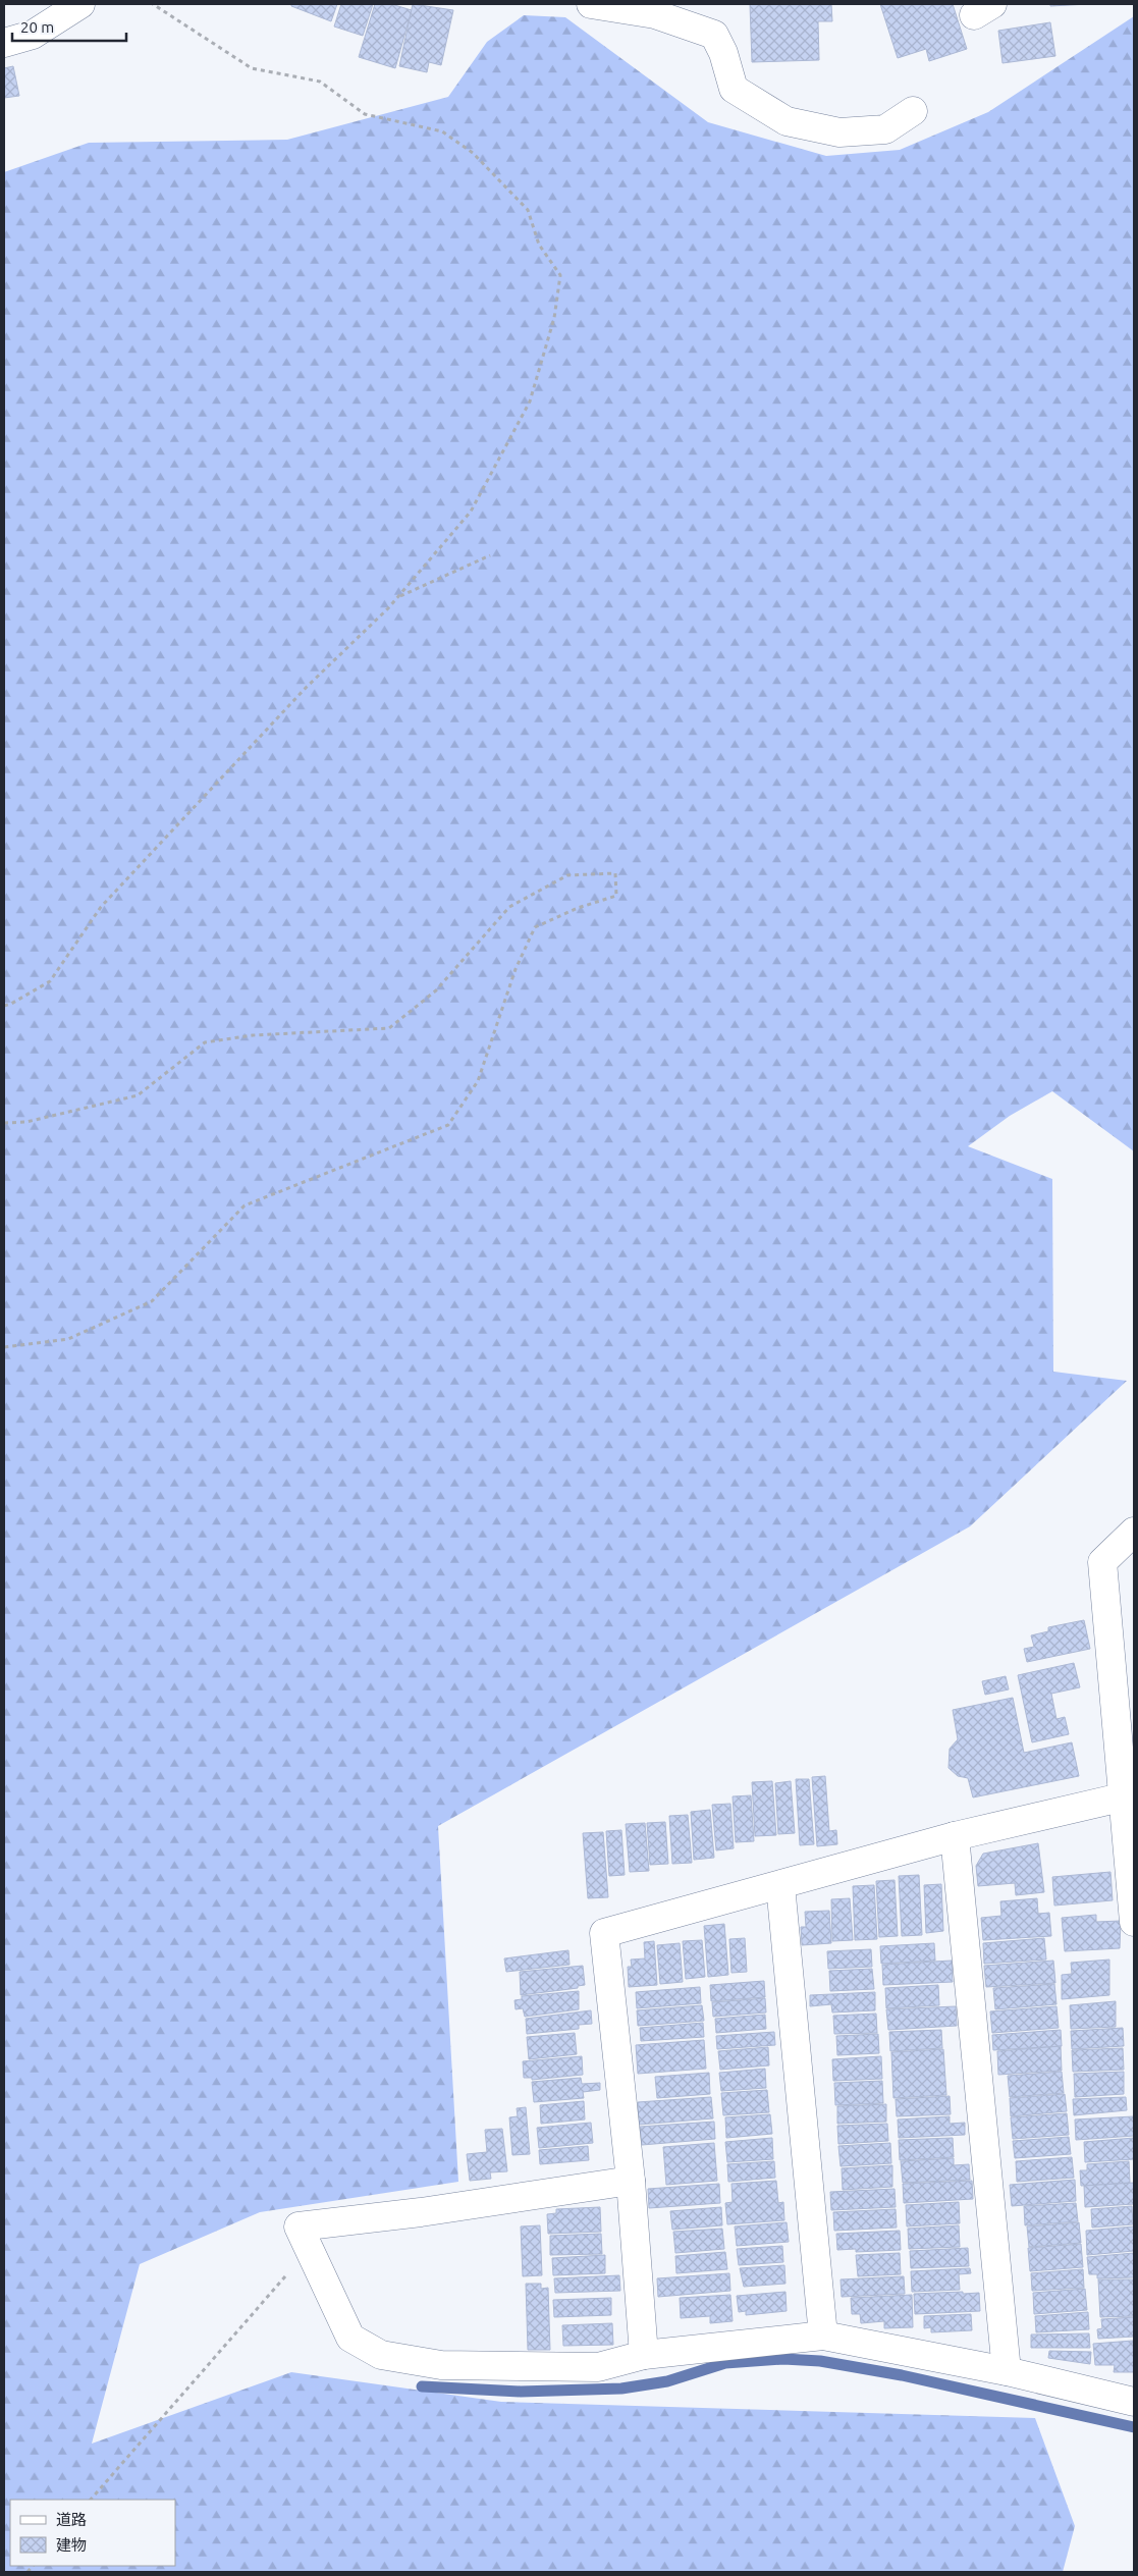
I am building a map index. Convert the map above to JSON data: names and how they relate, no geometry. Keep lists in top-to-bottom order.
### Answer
{
  "legend": ["道路", "建物"],
  "scale_bar": "20 m"
}
